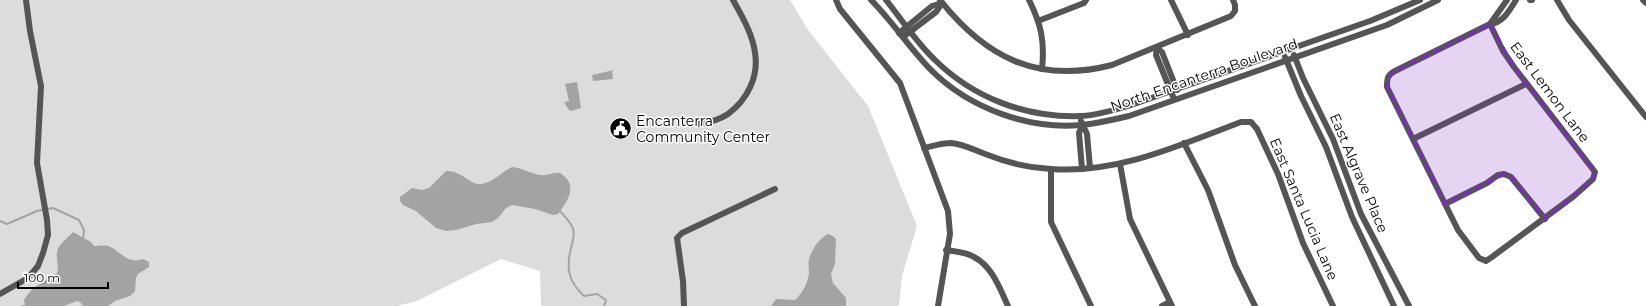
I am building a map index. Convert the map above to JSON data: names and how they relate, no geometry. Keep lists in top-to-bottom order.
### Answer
{
  "streets": {
    "street": [
      "North Encanterra Boulevard",
      "East Lemon Lane",
      "East Algrave Place",
      "East Santa Lucia Lane"
    ]
  },
  "crossings": [
    ["North Encanterra Boulevard", "East Algrave Place"]
  ],
  "places": {
    "public building": ["Encanterra Community Center"]
  },
  "scale_bar": "100 m"
}
